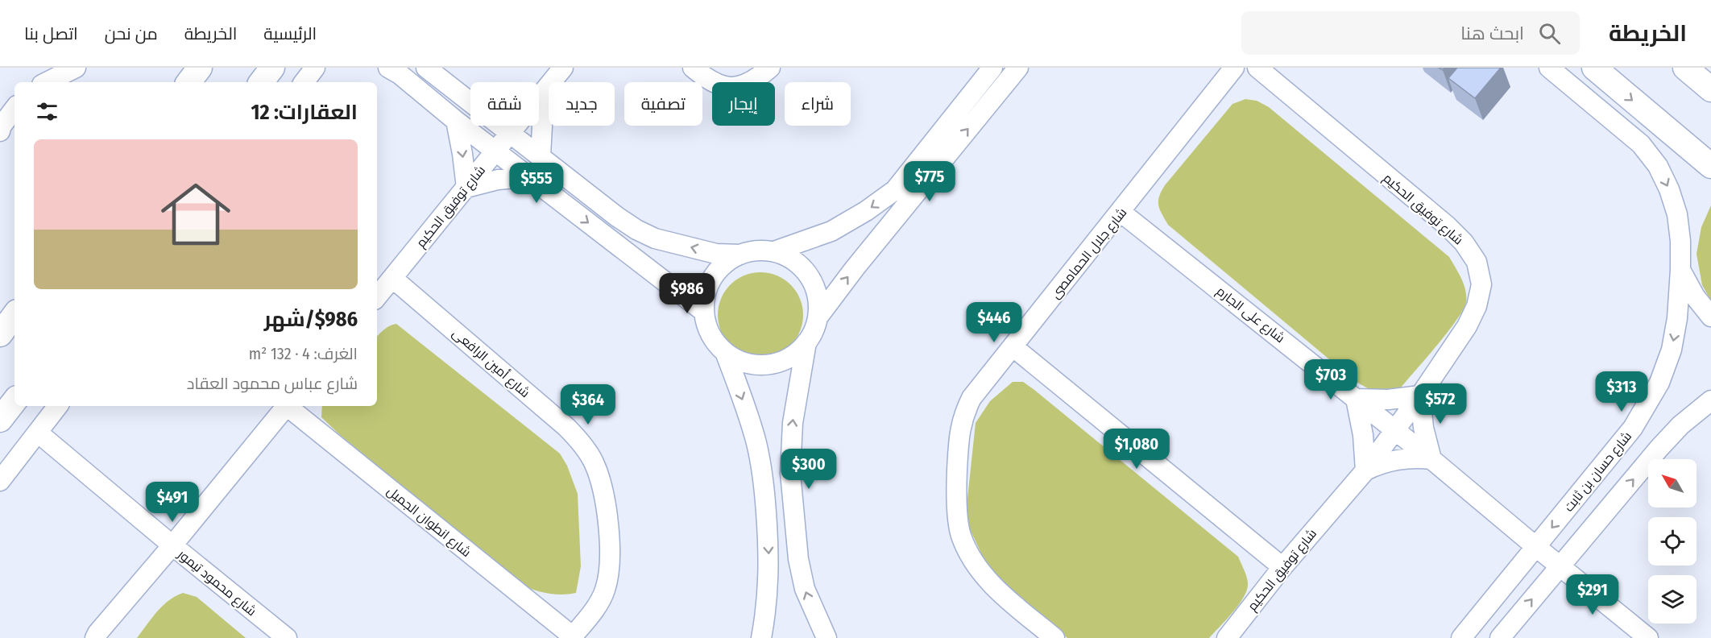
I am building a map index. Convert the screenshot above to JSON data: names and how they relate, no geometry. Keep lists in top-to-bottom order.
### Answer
{
  "streets": {
    "street": [
      "شارع توفيق الحكيم",
      "شارع جلال الحمامصى",
      "شارع على الجارم",
      "شارع أمين الرافعى",
      "شارع حسان بن ثابت",
      "شارع انطوان الجميل",
      "شارع محمود تيمور"
    ]
  },
  "crossings": [
    ["شارع توفيق الحكيم", "شارع على الجارم"],
    ["شارع توفيق الحكيم", "شارع أمين الرافعى"],
    ["شارع جلال الحمامصى", "شارع على الجارم"],
    ["شارع على الجارم", "شارع حسان بن ثابت"],
    ["شارع أمين الرافعى", "شارع انطوان الجميل"]
  ],
  "one_way": ["شارع حسان بن ثابت"],
  "north": "top left",
  "page": {
    "header": "الخريطة",
    "search": "ابحث هنا",
    "nav": [
      "الرئيسية",
      "الخريطة",
      "من نحن",
      "اتصل بنا"
    ],
    "chip": [
      "شراء",
      "إيجار",
      "تصفية",
      "جديد",
      "شقة"
    ],
    "heading": "العقارات: 12",
    "list": [
      {
        "name": "$986/شهر",
        "note": "الغرف: 4 · 132 m² · شارع عباس محمود العقاد"
      }
    ],
    "price": [
      "$775",
      "$555",
      "$986",
      "$446",
      "$703",
      "$313",
      "$572",
      "$364",
      "$1,080",
      "$300",
      "$491",
      "$291"
    ]
  }
}
